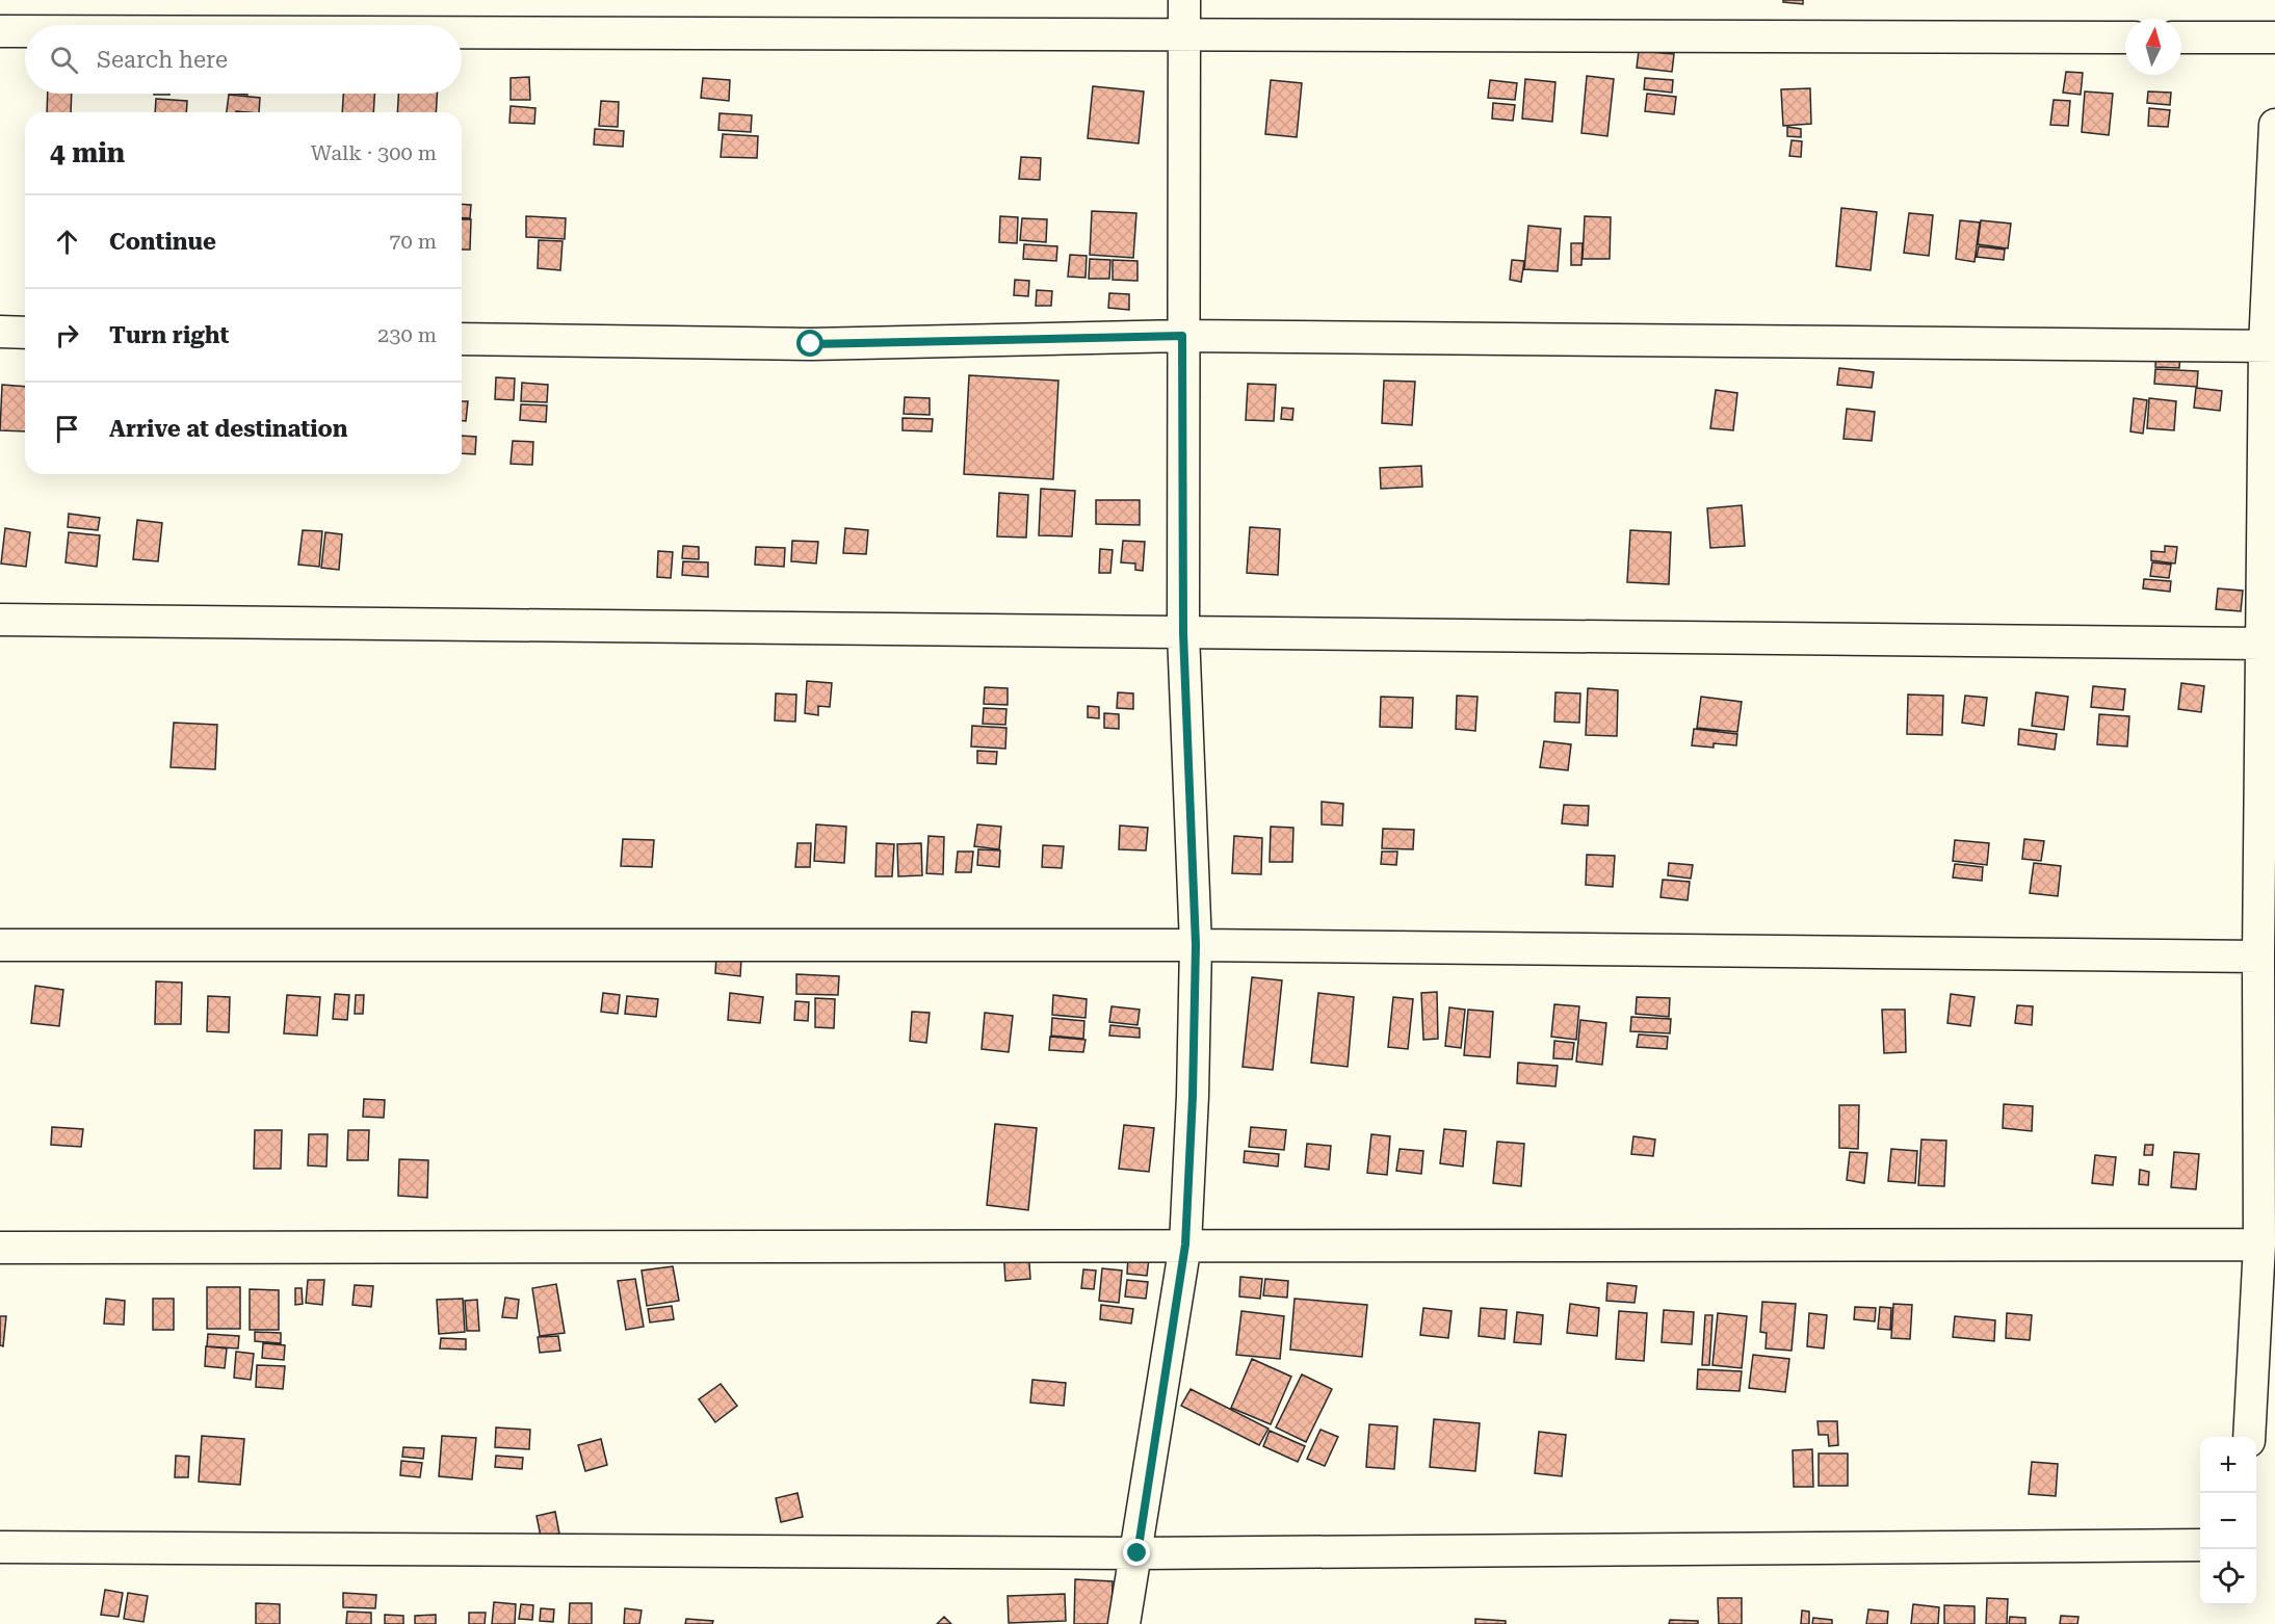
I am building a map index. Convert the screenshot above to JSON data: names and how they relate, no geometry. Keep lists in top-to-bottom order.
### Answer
{
  "north": "top",
  "page": {
    "search": "Search here",
    "heading": ["4 min", "Walk · 300 m"],
    "list": [
      ["Continue", "70 m"],
      ["Turn right", "230 m"],
      "Arrive at destination"
    ],
    "map_buttons": ["+", "−"]
  }
}
